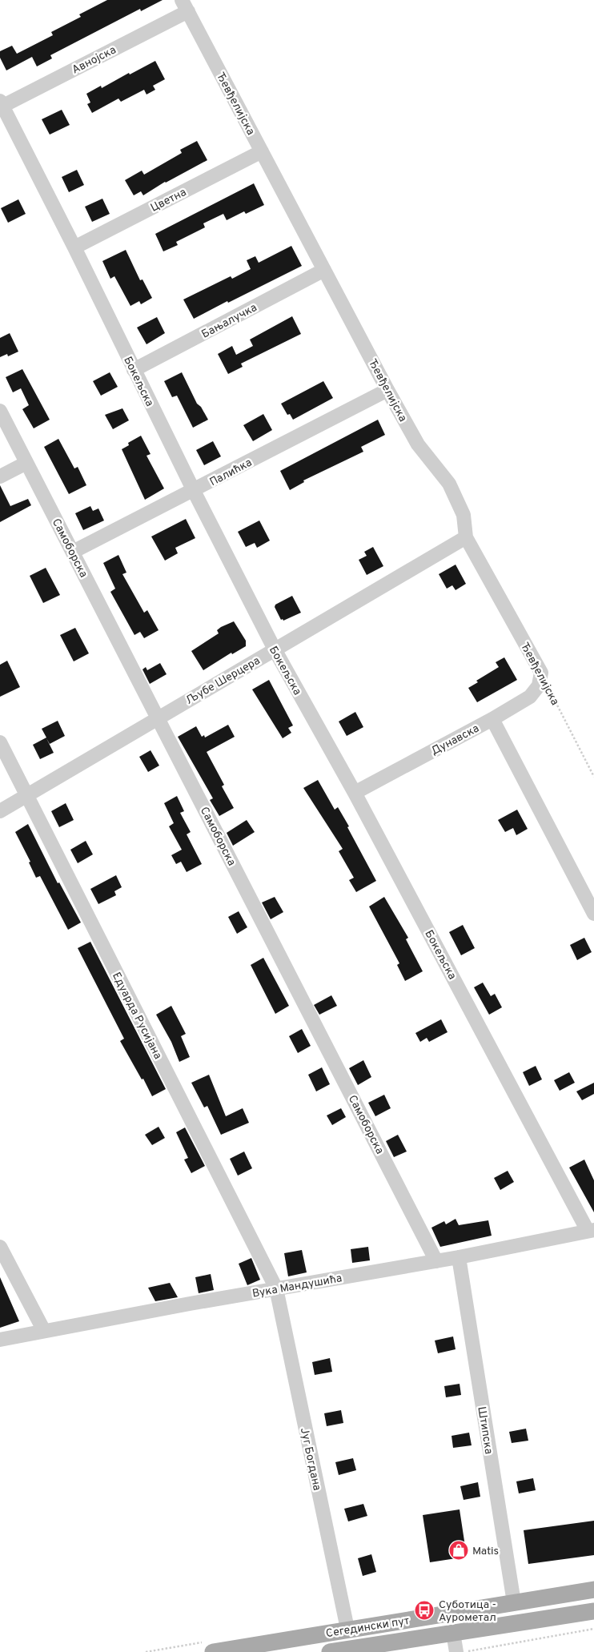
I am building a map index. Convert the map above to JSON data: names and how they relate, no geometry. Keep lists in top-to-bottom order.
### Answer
{
  "streets": {
    "main road": ["Сегедински пут"],
    "street": [
      "Авнојска",
      "Ђевђелијска",
      "Цветна",
      "Бањалучка",
      "Бокељска",
      "Палићка",
      "Самоборска",
      "Љубе Шерцера",
      "Дунавска",
      "Едуарда Русијана",
      "Вука Мандушића",
      "Штипска",
      "Југ Богдана"
    ]
  },
  "crossings": [
    ["Авнојска", "Ђевђелијска"],
    ["Авнојска", "Бокељска"],
    ["Ђевђелијска", "Цветна"],
    ["Ђевђелијска", "Бањалучка"],
    ["Ђевђелијска", "Палићка"],
    ["Ђевђелијска", "Љубе Шерцера"],
    ["Ђевђелијска", "Дунавска"],
    ["Цветна", "Бокељска"],
    ["Бањалучка", "Бокељска"],
    ["Бокељска", "Палићка"],
    ["Бокељска", "Љубе Шерцера"],
    ["Бокељска", "Дунавска"],
    ["Бокељска", "Вука Мандушића"],
    ["Палићка", "Самоборска"],
    ["Самоборска", "Љубе Шерцера"],
    ["Самоборска", "Вука Мандушића"],
    ["Љубе Шерцера", "Едуарда Русијана"],
    ["Едуарда Русијана", "Вука Мандушића"],
    ["Едуарда Русијана", "Југ Богдана"],
    ["Вука Мандушића", "Штипска"],
    ["Вука Мандушића", "Југ Богдана"],
    ["Штипска", "Сегедински пут"],
    ["Југ Богдана", "Сегедински пут"]
  ],
  "places": {
    "shop": ["Matis"],
    "bus stop": ["Суботица - Аурометал"]
  }
}
